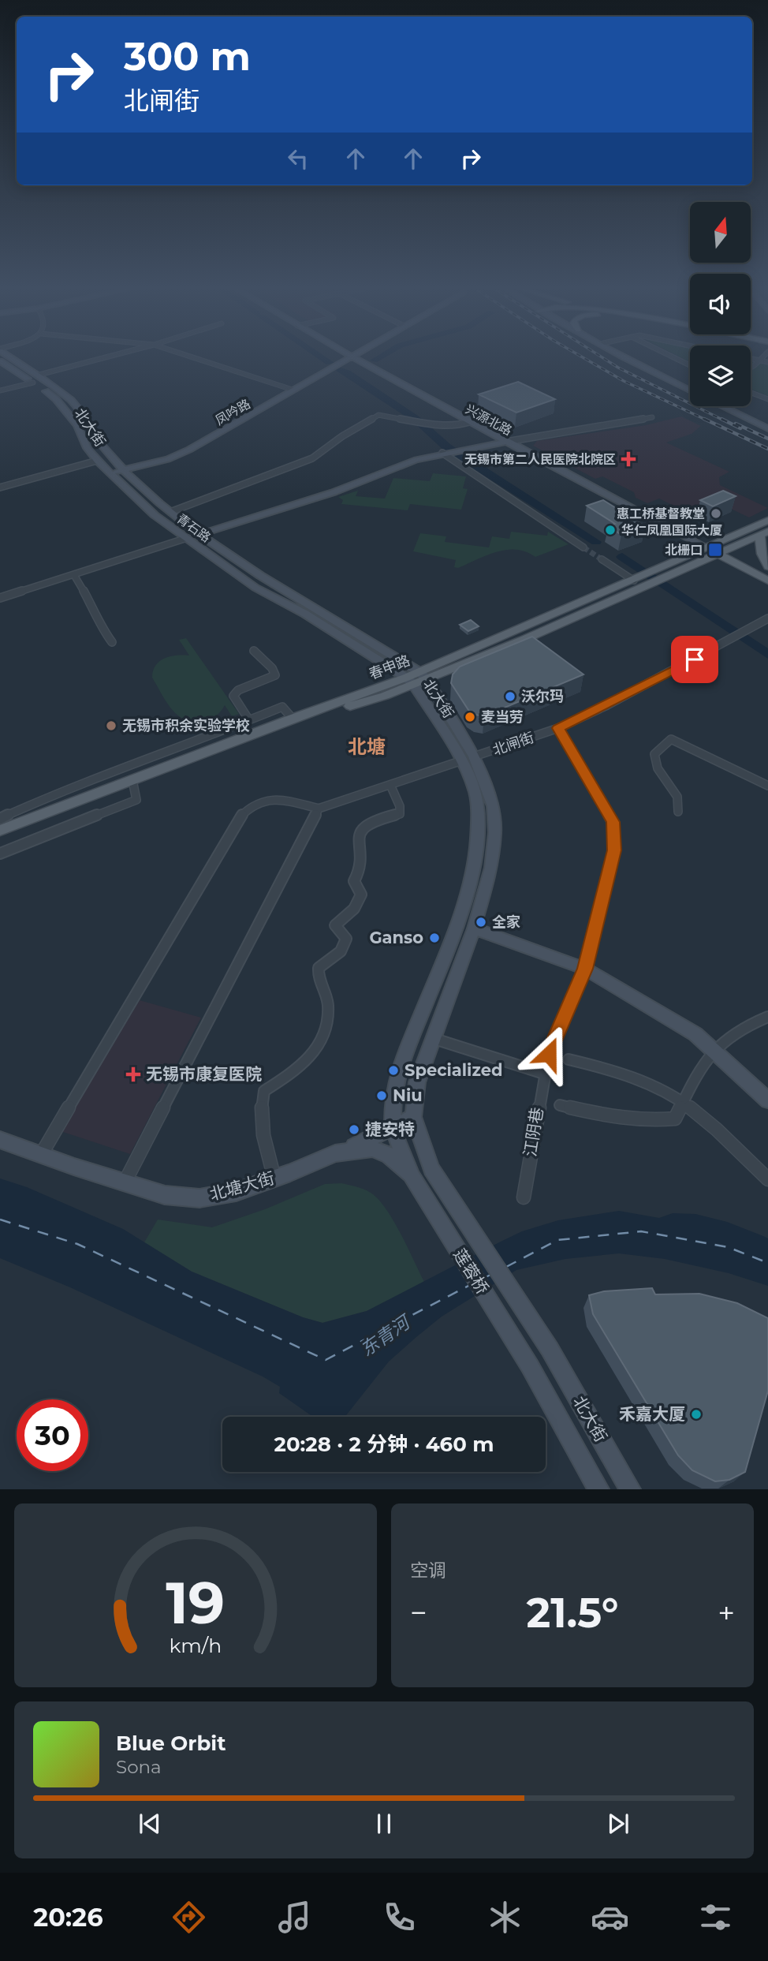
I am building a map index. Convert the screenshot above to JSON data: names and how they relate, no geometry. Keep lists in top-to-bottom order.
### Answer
{
  "streets": {
    "main road": [
      "凤吟路",
      "兴源北路",
      "北大街",
      "青石路",
      "春申路",
      "北塘大街",
      "莲蓉桥"
    ],
    "street": ["北闸街", "江阴巷"]
  },
  "crossings": [
    ["凤吟路", "兴源北路"],
    ["凤吟路", "北大街"],
    ["凤吟路", "青石路"],
    ["兴源北路", "春申路"],
    ["北大街", "青石路"],
    ["北大街", "春申路"],
    ["北大街", "北闸街"],
    ["北大街", "北塘大街"],
    ["北大街", "莲蓉桥"],
    ["青石路", "春申路"],
    ["北闸街", "江阴巷"],
    ["北塘大街", "莲蓉桥"]
  ],
  "districts": ["北塘"],
  "water": ["东青河"],
  "places": {
    "health": ["无锡市第二人民医院北院区", "无锡市康复医院"],
    "other": [
      "惠工桥基督教堂",
      "华仁凤凰国际大厦",
      "沃尔玛",
      "麦当劳",
      "无锡市积余实验学校",
      "全家",
      "Ganso",
      "Specialized",
      "Niu",
      "捷安特",
      "禾嘉大厦"
    ],
    "transit": ["北栅口"]
  },
  "north": "top",
  "page": {
    "turn": ["300 m", "北闸街"],
    "limit": "30",
    "trip": "20:28 · 2 分钟 · 460 m",
    "tile": "空调",
    "heat": ["−", "21.5°", "+"],
    "song": ["Blue Orbit", "Sona"],
    "tabs": "20:26",
    "gauge": ["19", "km/h"]
  }
}
